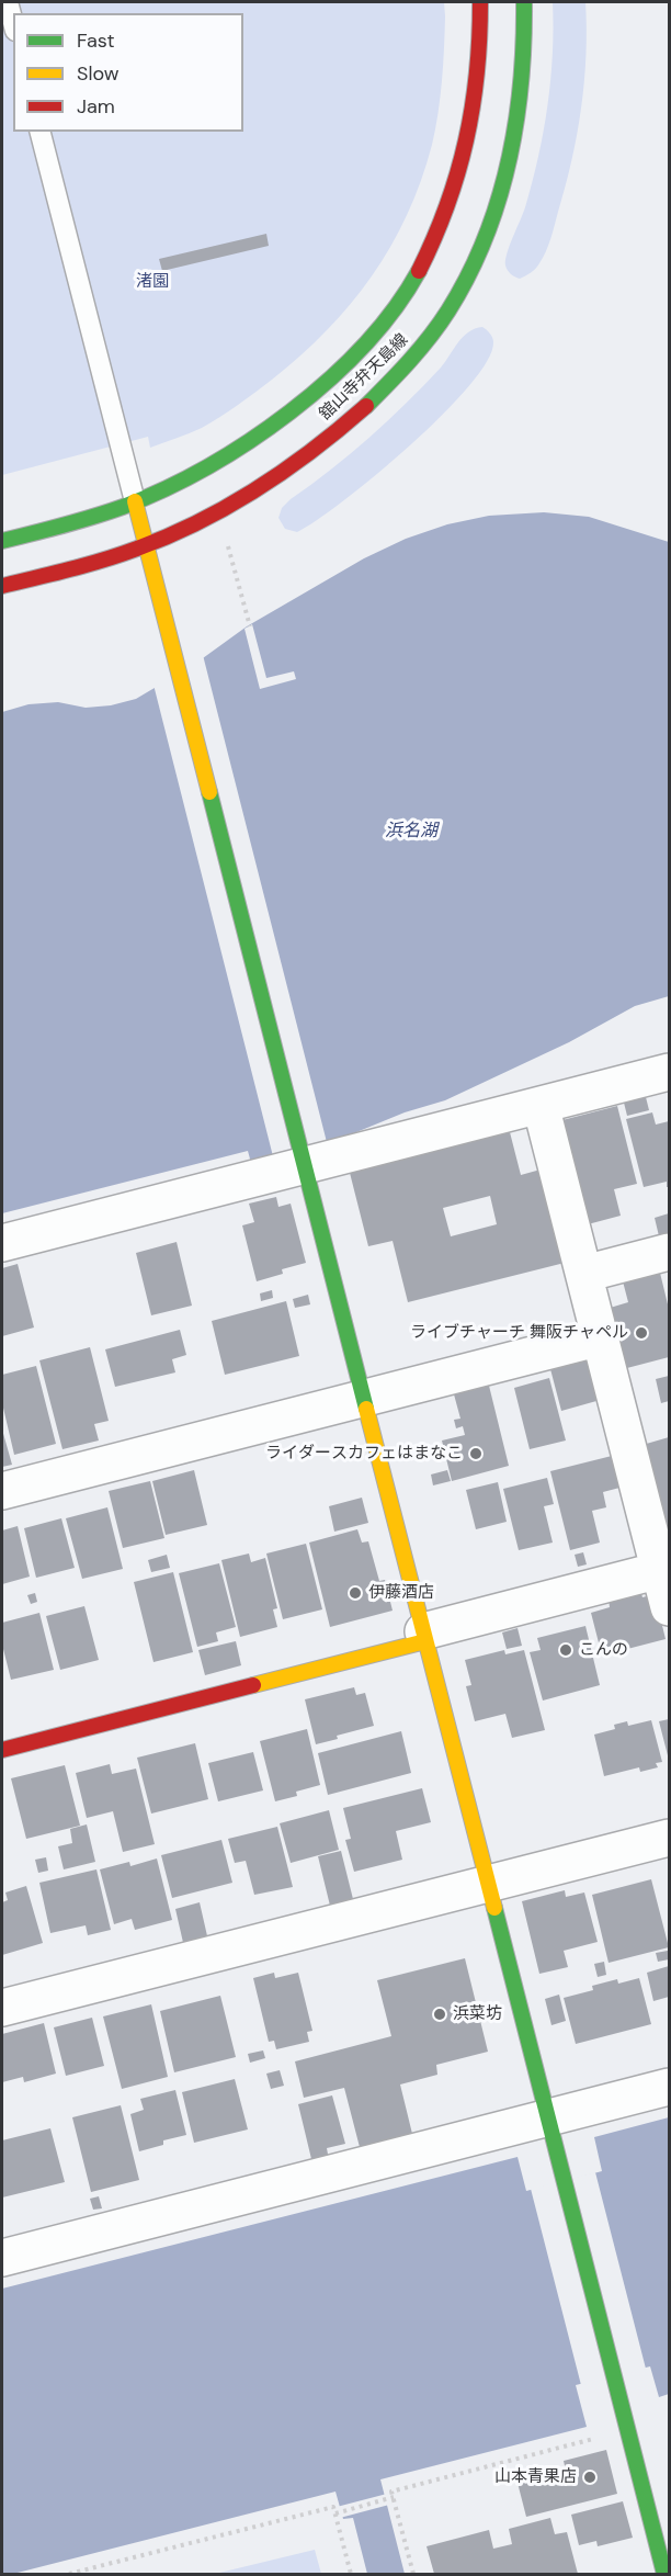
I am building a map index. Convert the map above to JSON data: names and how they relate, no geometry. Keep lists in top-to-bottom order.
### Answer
{
  "streets": {
    "street": ["舘山寺弁天島線"]
  },
  "water": ["浜名湖"],
  "parks": ["渚園"],
  "places": [
    "ライブチャーチ 舞阪チャペル",
    "ライダースカフェはまなこ",
    "伊藤酒店",
    "こんの",
    "浜菜坊",
    "山本青果店"
  ],
  "legend": ["Fast", "Slow", "Jam"]
}
